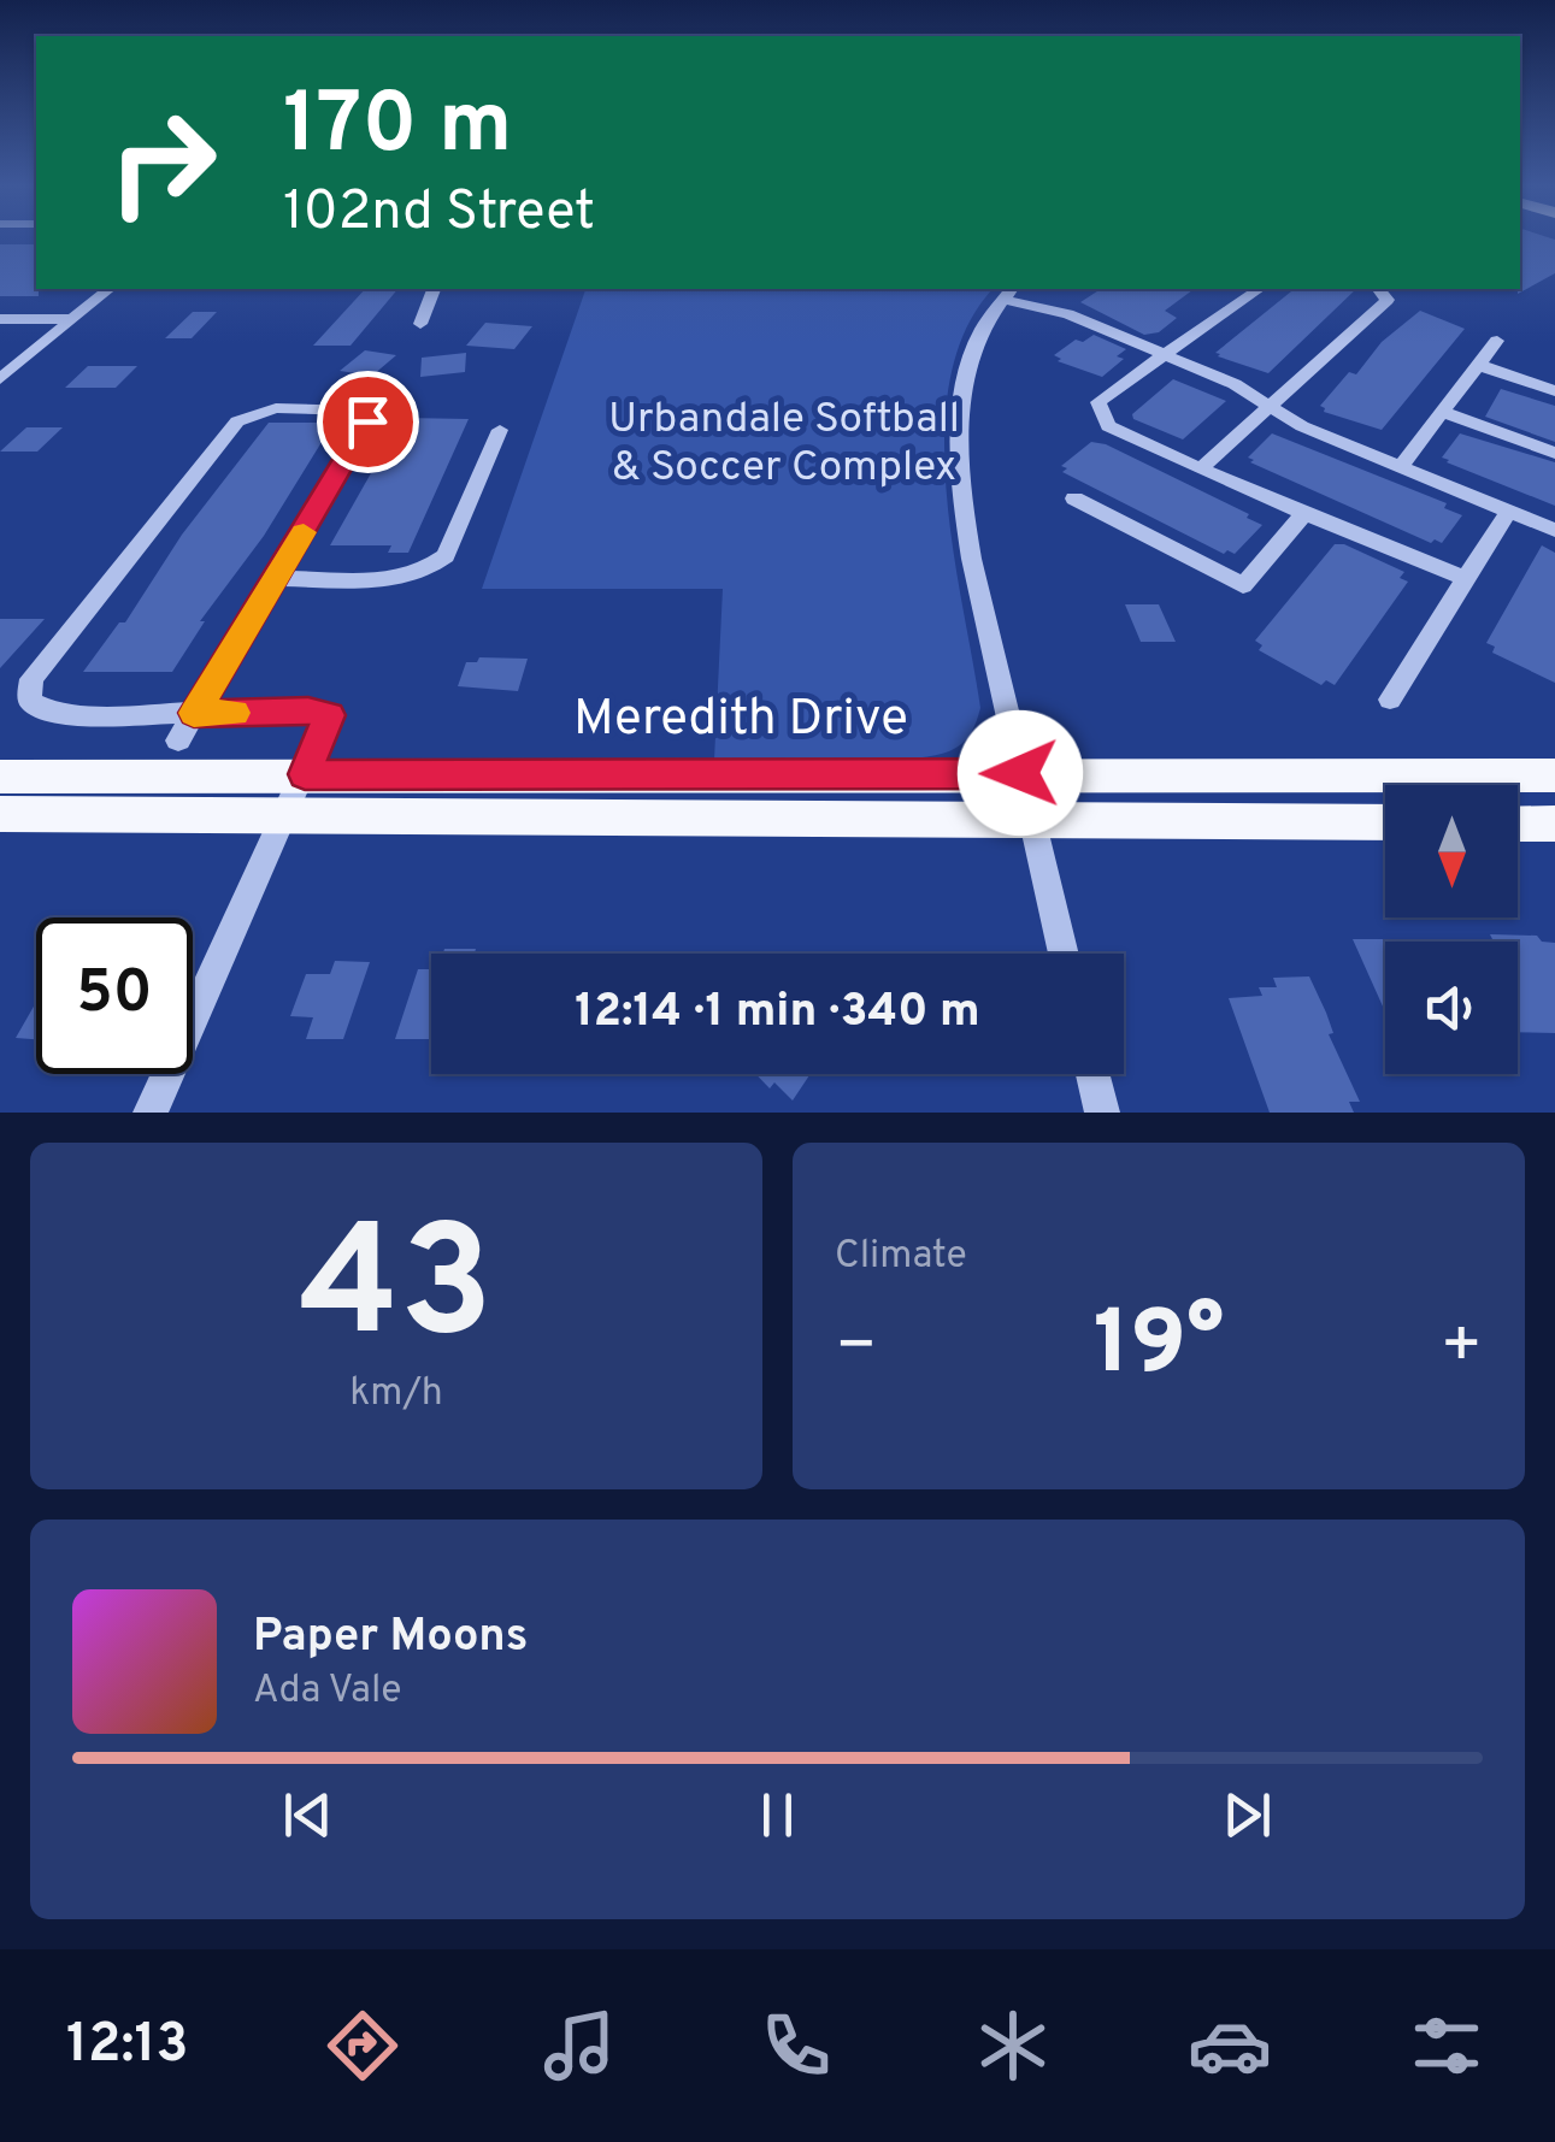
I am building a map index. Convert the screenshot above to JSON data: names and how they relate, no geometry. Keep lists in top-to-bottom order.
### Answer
{
  "streets": {
    "main road": ["Meredith Drive"]
  },
  "parks": ["Urbandale Softball & Soccer Complex"],
  "north": "bottom",
  "page": {
    "turn": ["170 m", "102nd Street"],
    "limit": "50",
    "trip": "12:14 · 1 min · 340 m",
    "tile": [
      ["43", "km/h"],
      "Climate"
    ],
    "heat": ["−", "19°", "+"],
    "song": ["Paper Moons", "Ada Vale"],
    "tabs": "12:13"
  }
}
